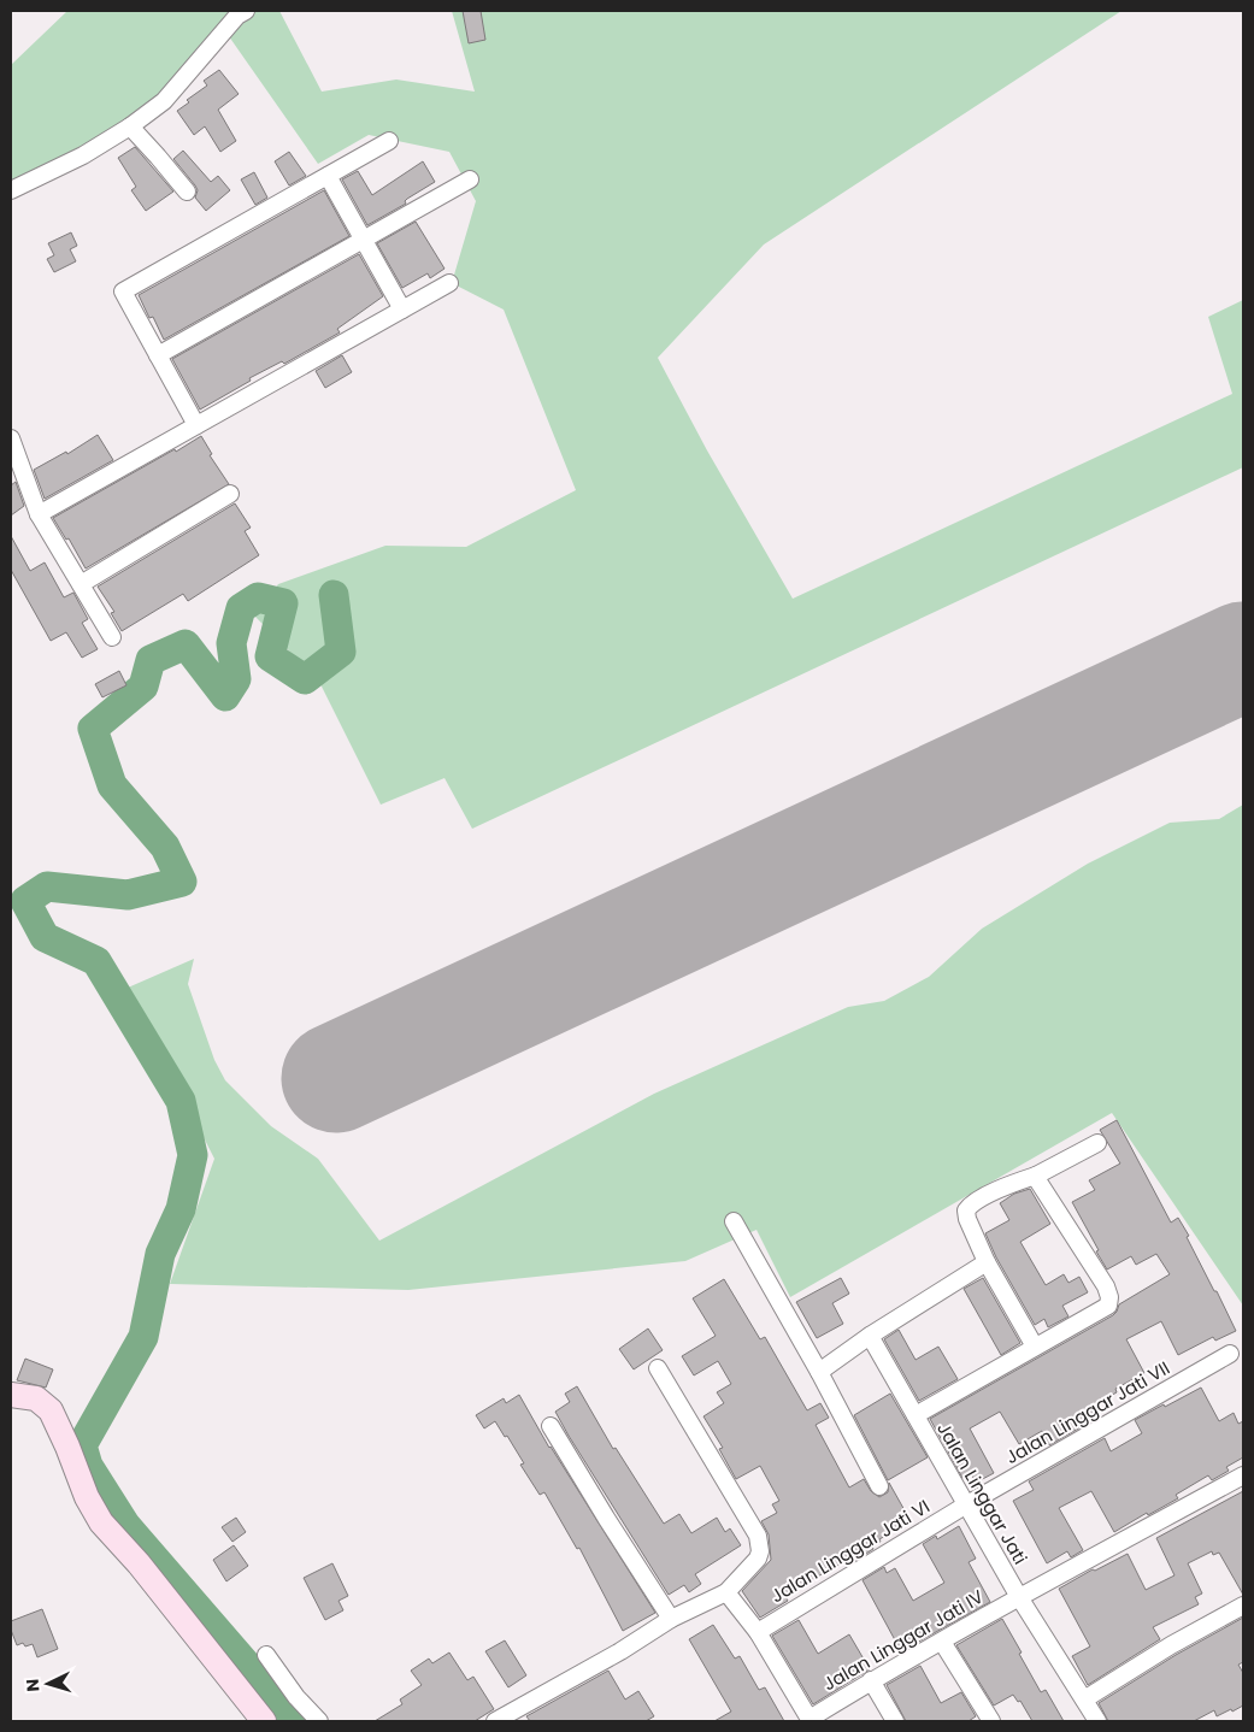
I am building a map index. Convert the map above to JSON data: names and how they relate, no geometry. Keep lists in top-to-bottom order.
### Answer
{
  "streets": {
    "street": [
      "Jalan Linggar Jati VII",
      "Jalan Linggar Jati",
      "Jalan Linggar Jati VI",
      "Jalan Linggar Jati IV"
    ]
  },
  "crossings": [
    ["Jalan Linggar Jati VII", "Jalan Linggar Jati"],
    ["Jalan Linggar Jati VII", "Jalan Linggar Jati VI"],
    ["Jalan Linggar Jati", "Jalan Linggar Jati VI"],
    ["Jalan Linggar Jati", "Jalan Linggar Jati IV"]
  ],
  "north": "left"
}
